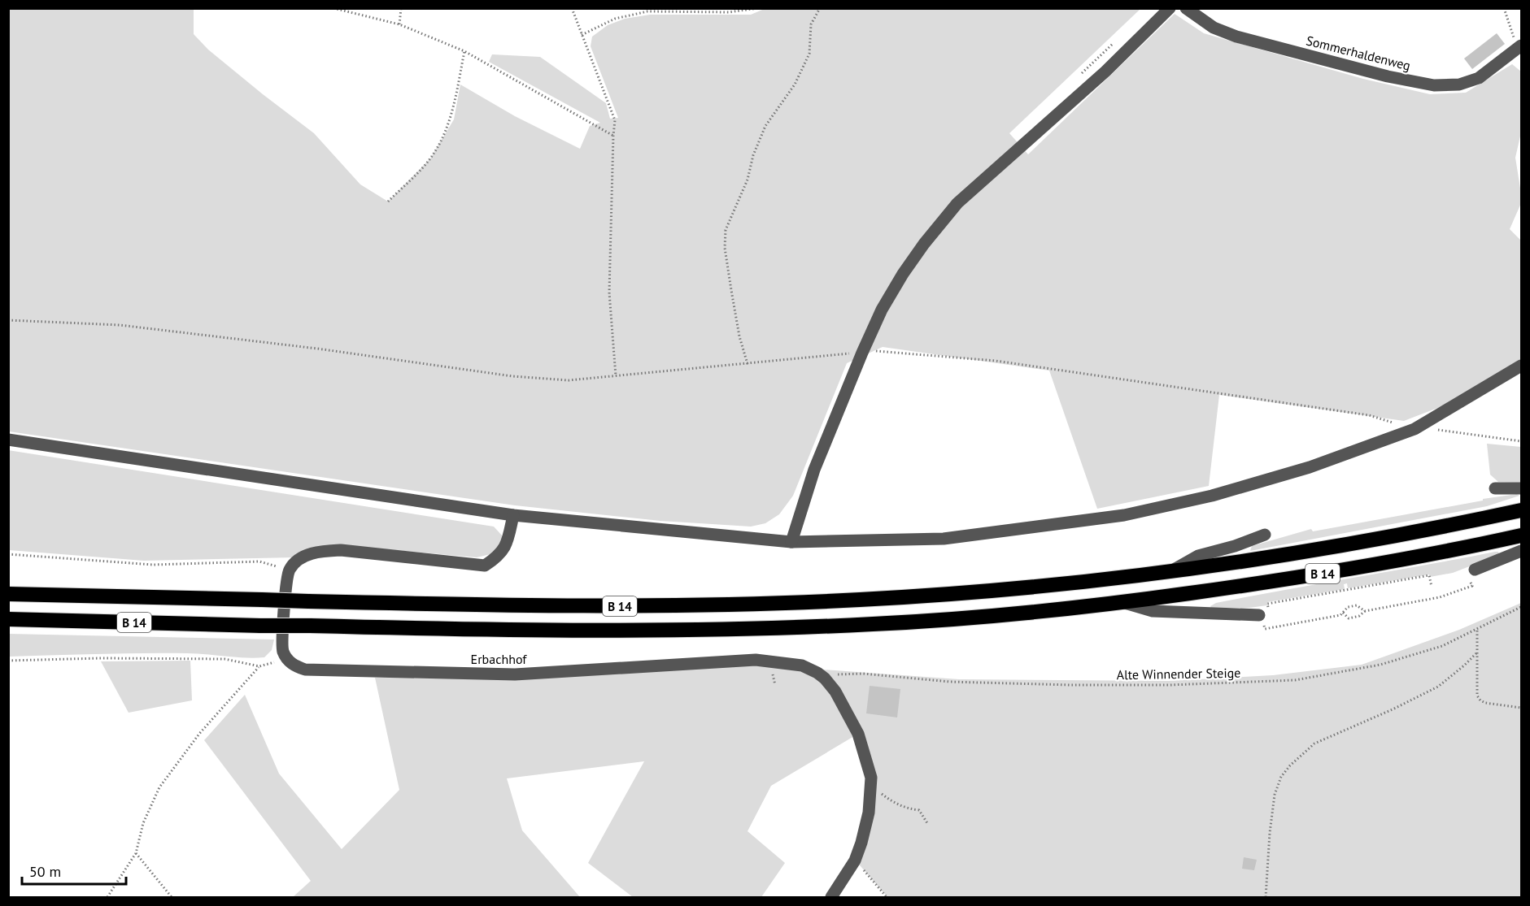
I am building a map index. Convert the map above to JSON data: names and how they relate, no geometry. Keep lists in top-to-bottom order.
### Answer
{
  "streets": {
    "highway": ["B 14"],
    "street": ["Sommerhaldenweg", "Erbachhof"],
    "path": ["Alte Winnender Steige"]
  },
  "crossings": [
    ["Erbachhof", "Alte Winnender Steige"]
  ],
  "scale_bar": "50 m"
}
